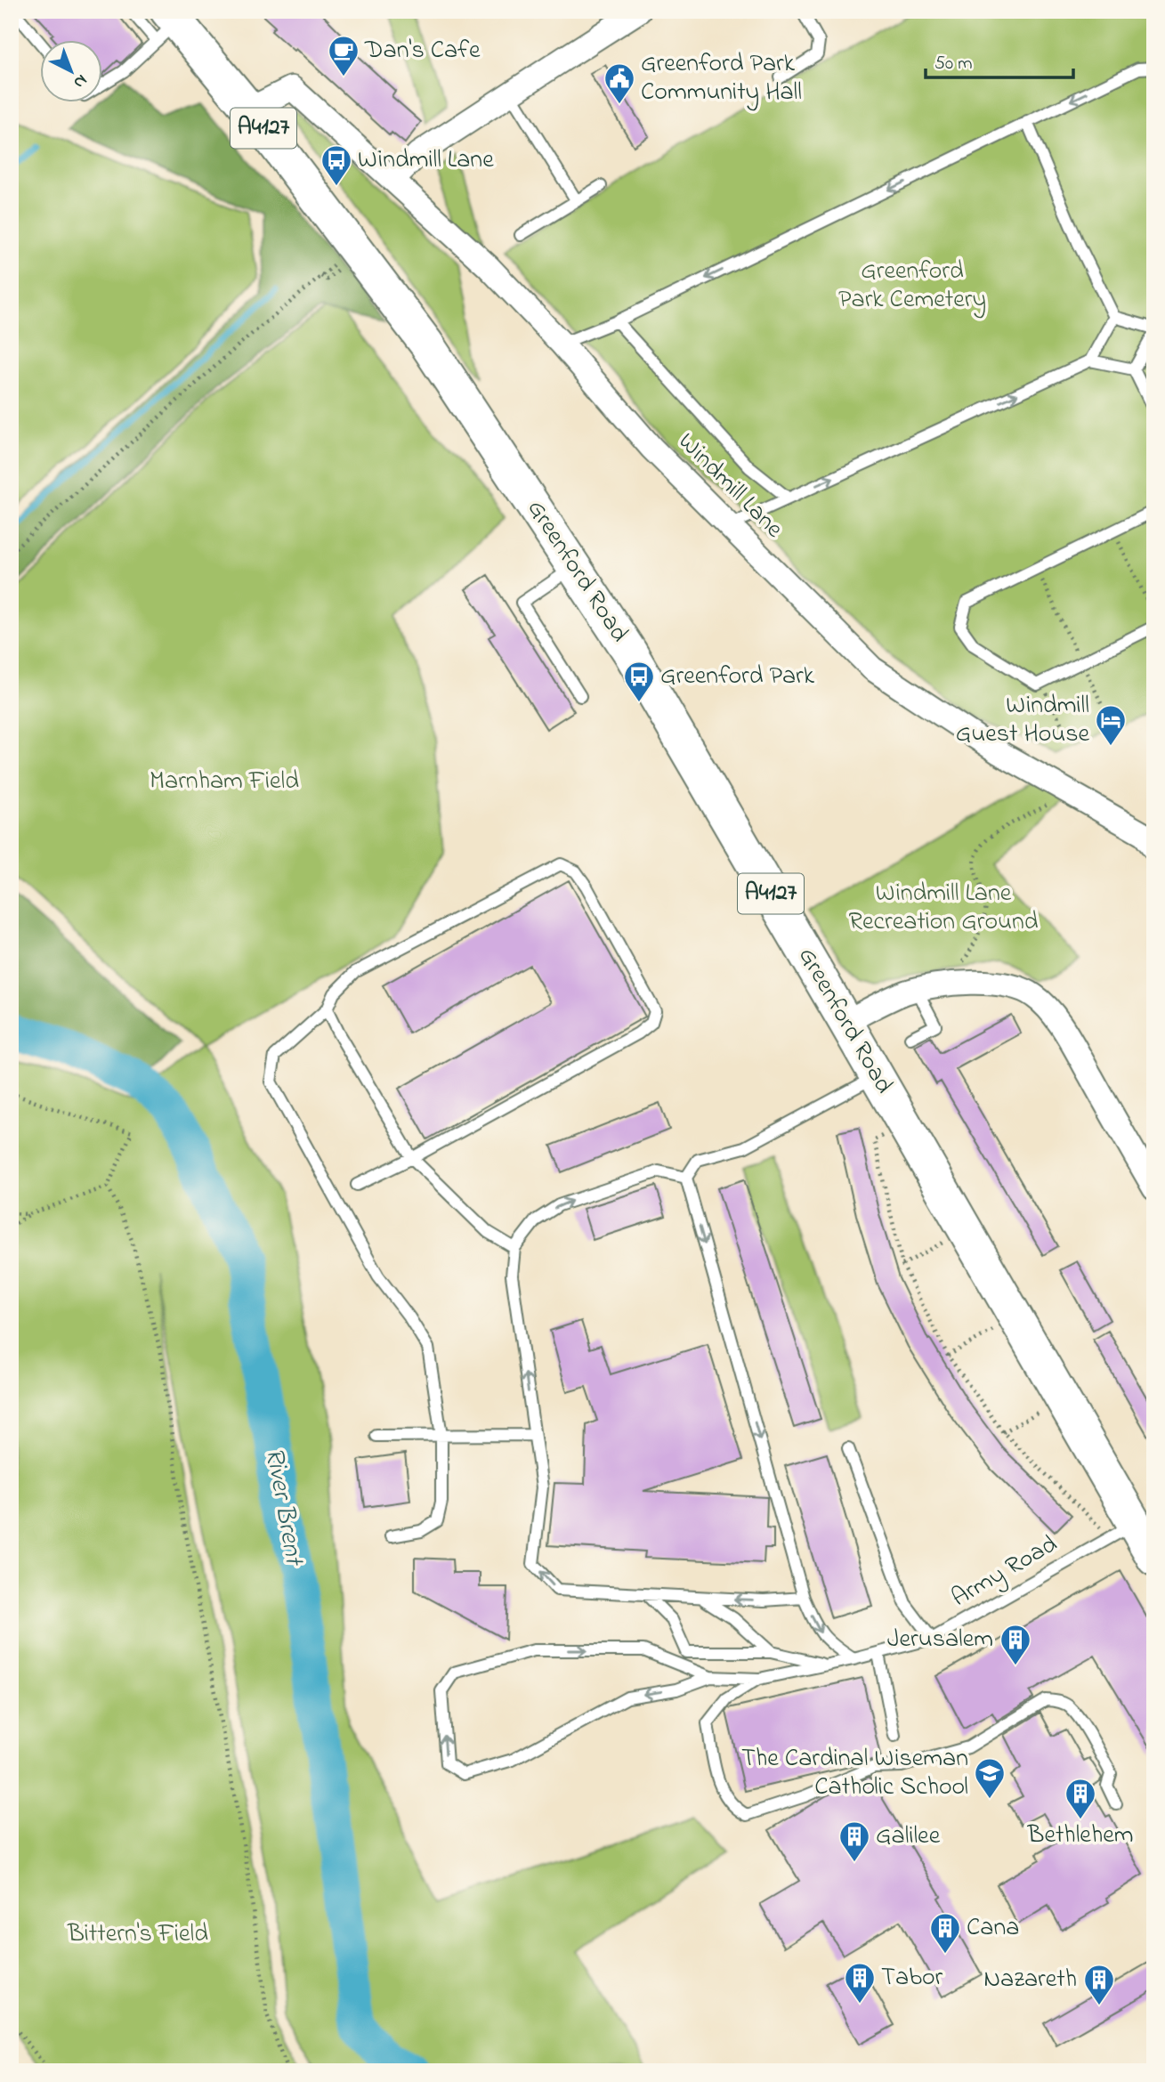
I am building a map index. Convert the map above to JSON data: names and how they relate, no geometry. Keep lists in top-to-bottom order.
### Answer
{
  "streets": {
    "main road": ["A4127", "Greenford Road"],
    "street": ["Windmill Lane"],
    "lane": ["Army Road"]
  },
  "crossings": [
    ["Windmill Lane", "Greenford Road"],
    ["Greenford Road", "Army Road"]
  ],
  "water": ["River Brent"],
  "parks": [
    "Greenford Park Cemetery",
    "Marnham Field",
    "Windmill Lane Recreation Ground",
    "Bittern's Field"
  ],
  "places": {
    "cafe": ["Dan's Cafe"],
    "public building": ["Greenford Park Community Hall"],
    "bus stop": ["Windmill Lane", "Greenford Park"],
    "hotel": ["Windmill Guest House"],
    "building": [
      "Jerusalem",
      "Bethlehem",
      "Galilee",
      "Cana",
      "Tabor",
      "Nazareth"
    ],
    "school or university": ["The Cardinal Wiseman Catholic School"]
  },
  "scale_bar": "50 m",
  "north": "bottom right"
}
